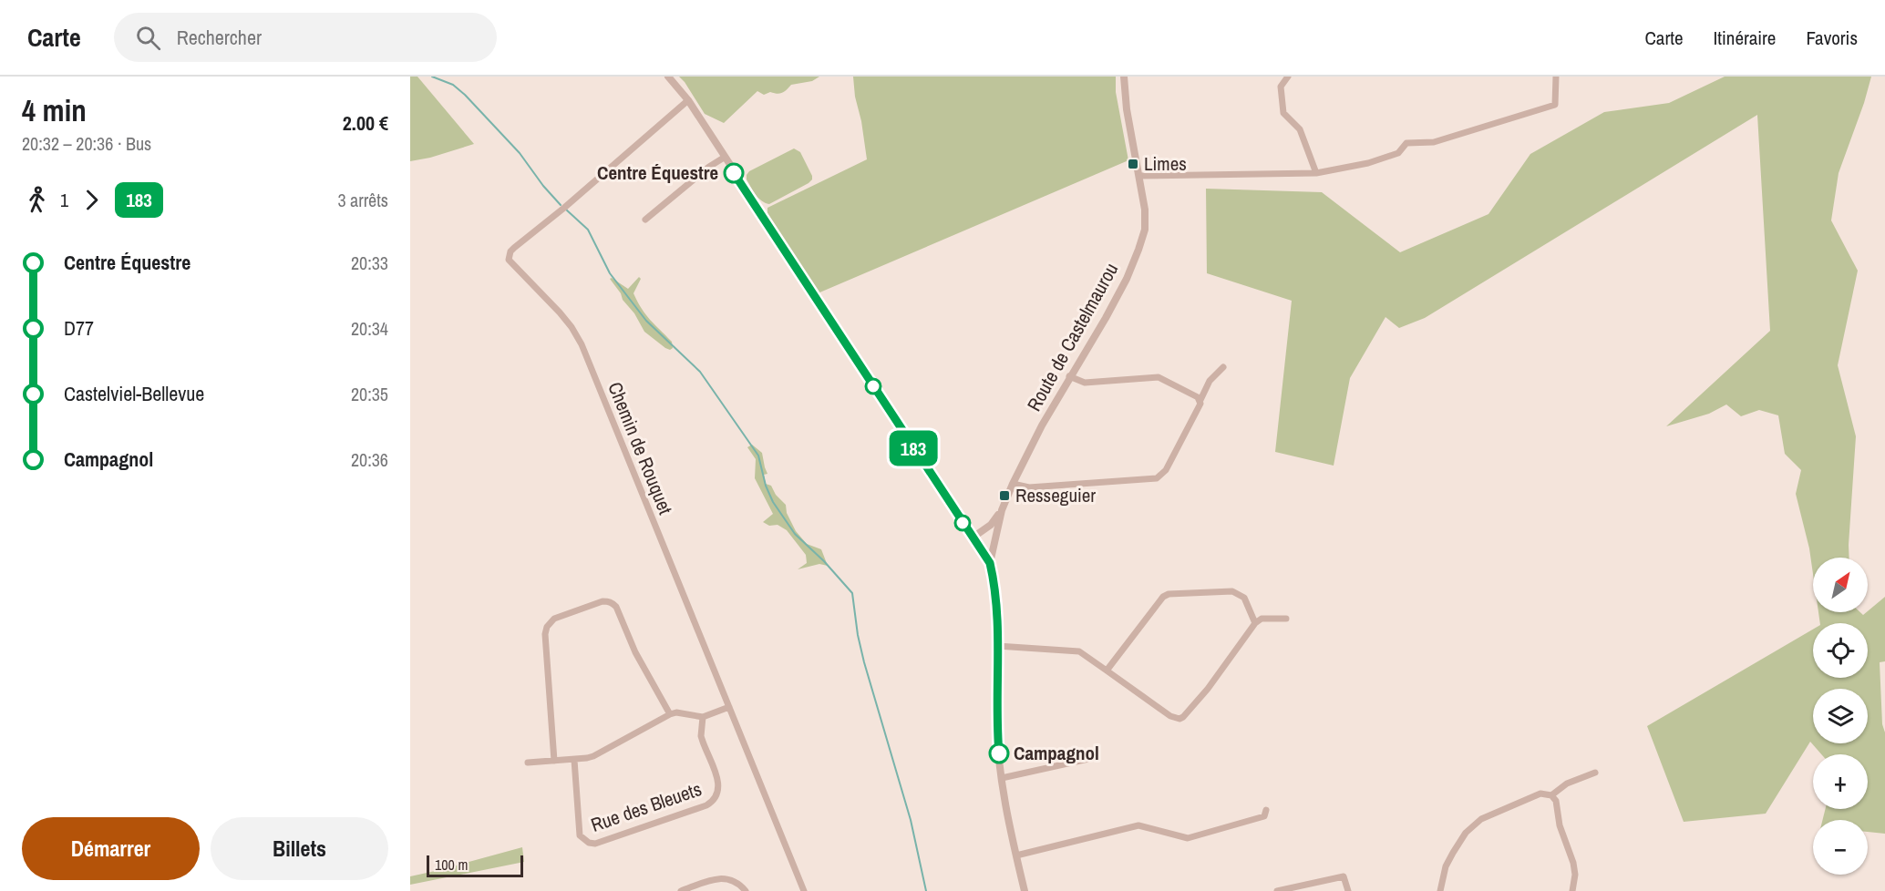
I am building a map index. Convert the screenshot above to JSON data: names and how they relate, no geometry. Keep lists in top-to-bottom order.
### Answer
{
  "streets": {
    "street": ["Route de Castelmaurou", "Chemin de Rouquet", "Rue des Bleuets"]
  },
  "places": {
    "transit": ["Limes", "Resseguier"],
    "other": ["Centre Équestre", "Campagnol"]
  },
  "lines": ["bus line 183"],
  "scale_bar": "100 m",
  "north": "top right",
  "page": {
    "header": "Carte",
    "search": "Rechercher",
    "nav": ["Carte", "Itinéraire", "Favoris"],
    "heading": ["4 min", "20:32 – 20:36 · Bus", "2.00 €"],
    "on_map": "183",
    "legs": ["1", "183", "3 arrêts"],
    "list": [
      {
        "name": "Centre Équestre",
        "value": "20:33"
      },
      {
        "name": "D77",
        "value": "20:34"
      },
      {
        "name": "Castelviel-Bellevue",
        "value": "20:35"
      },
      {
        "name": "Campagnol",
        "value": "20:36"
      }
    ],
    "map_buttons": ["+", "−"],
    "buttons": ["Démarrer", "Billets"],
    "scale": "100 m"
  }
}
